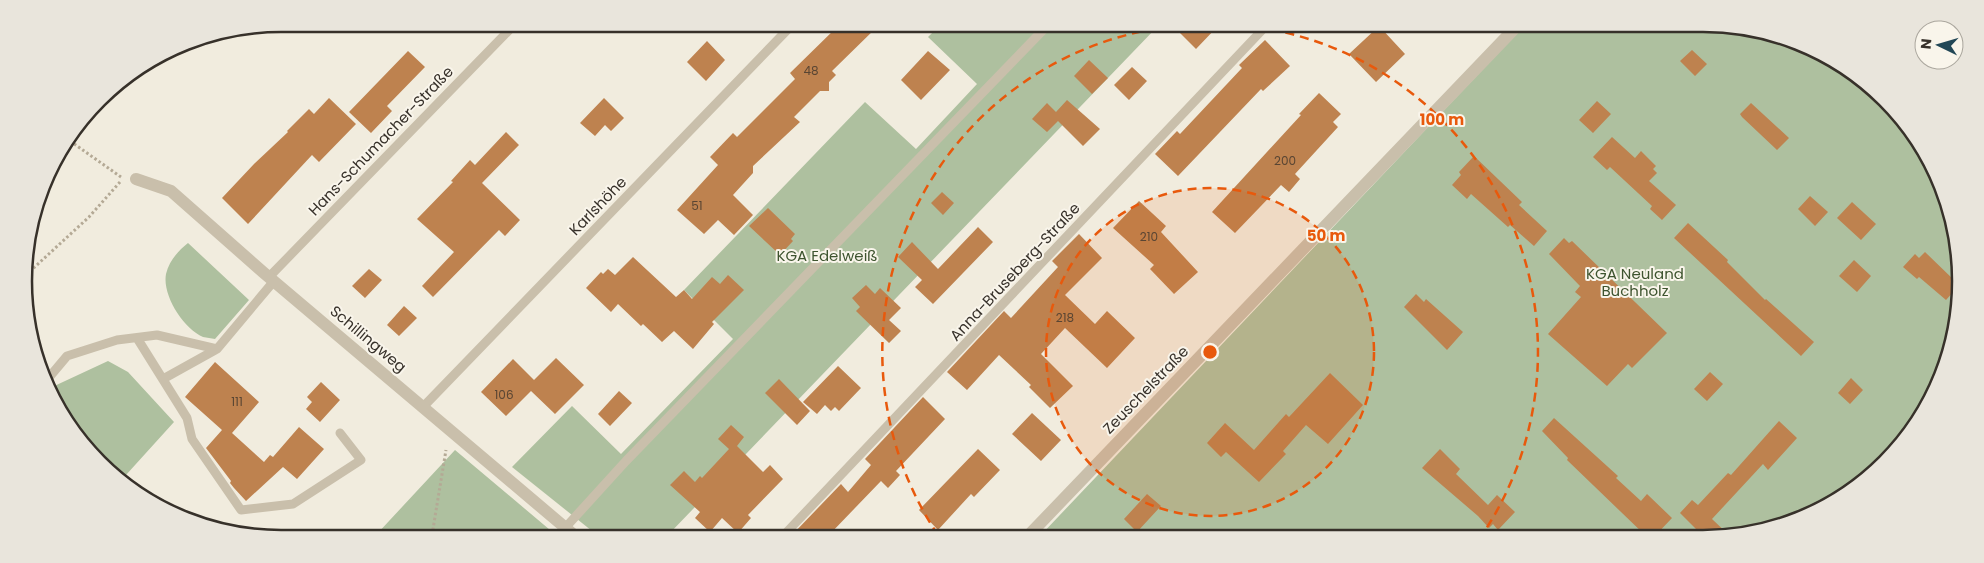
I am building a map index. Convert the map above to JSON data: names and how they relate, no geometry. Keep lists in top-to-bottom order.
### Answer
{
  "streets": {
    "street": ["Schillingweg", "Zeuschelstraße"],
    "lane": ["Hans-Schumacher-Straße", "Karlshöhe", "Anna-Bruseberg-Straße"]
  },
  "crossings": [
    ["Hans-Schumacher-Straße", "Schillingweg"],
    ["Karlshöhe", "Schillingweg"]
  ],
  "parks": ["KGA Edelweiß", "KGA Neuland Buchholz"],
  "house_numbers": [
    "48",
    "200",
    "51",
    "210",
    "218",
    "106",
    "111"
  ],
  "north": "left",
  "rings": ["100 m", "50 m"]
}
